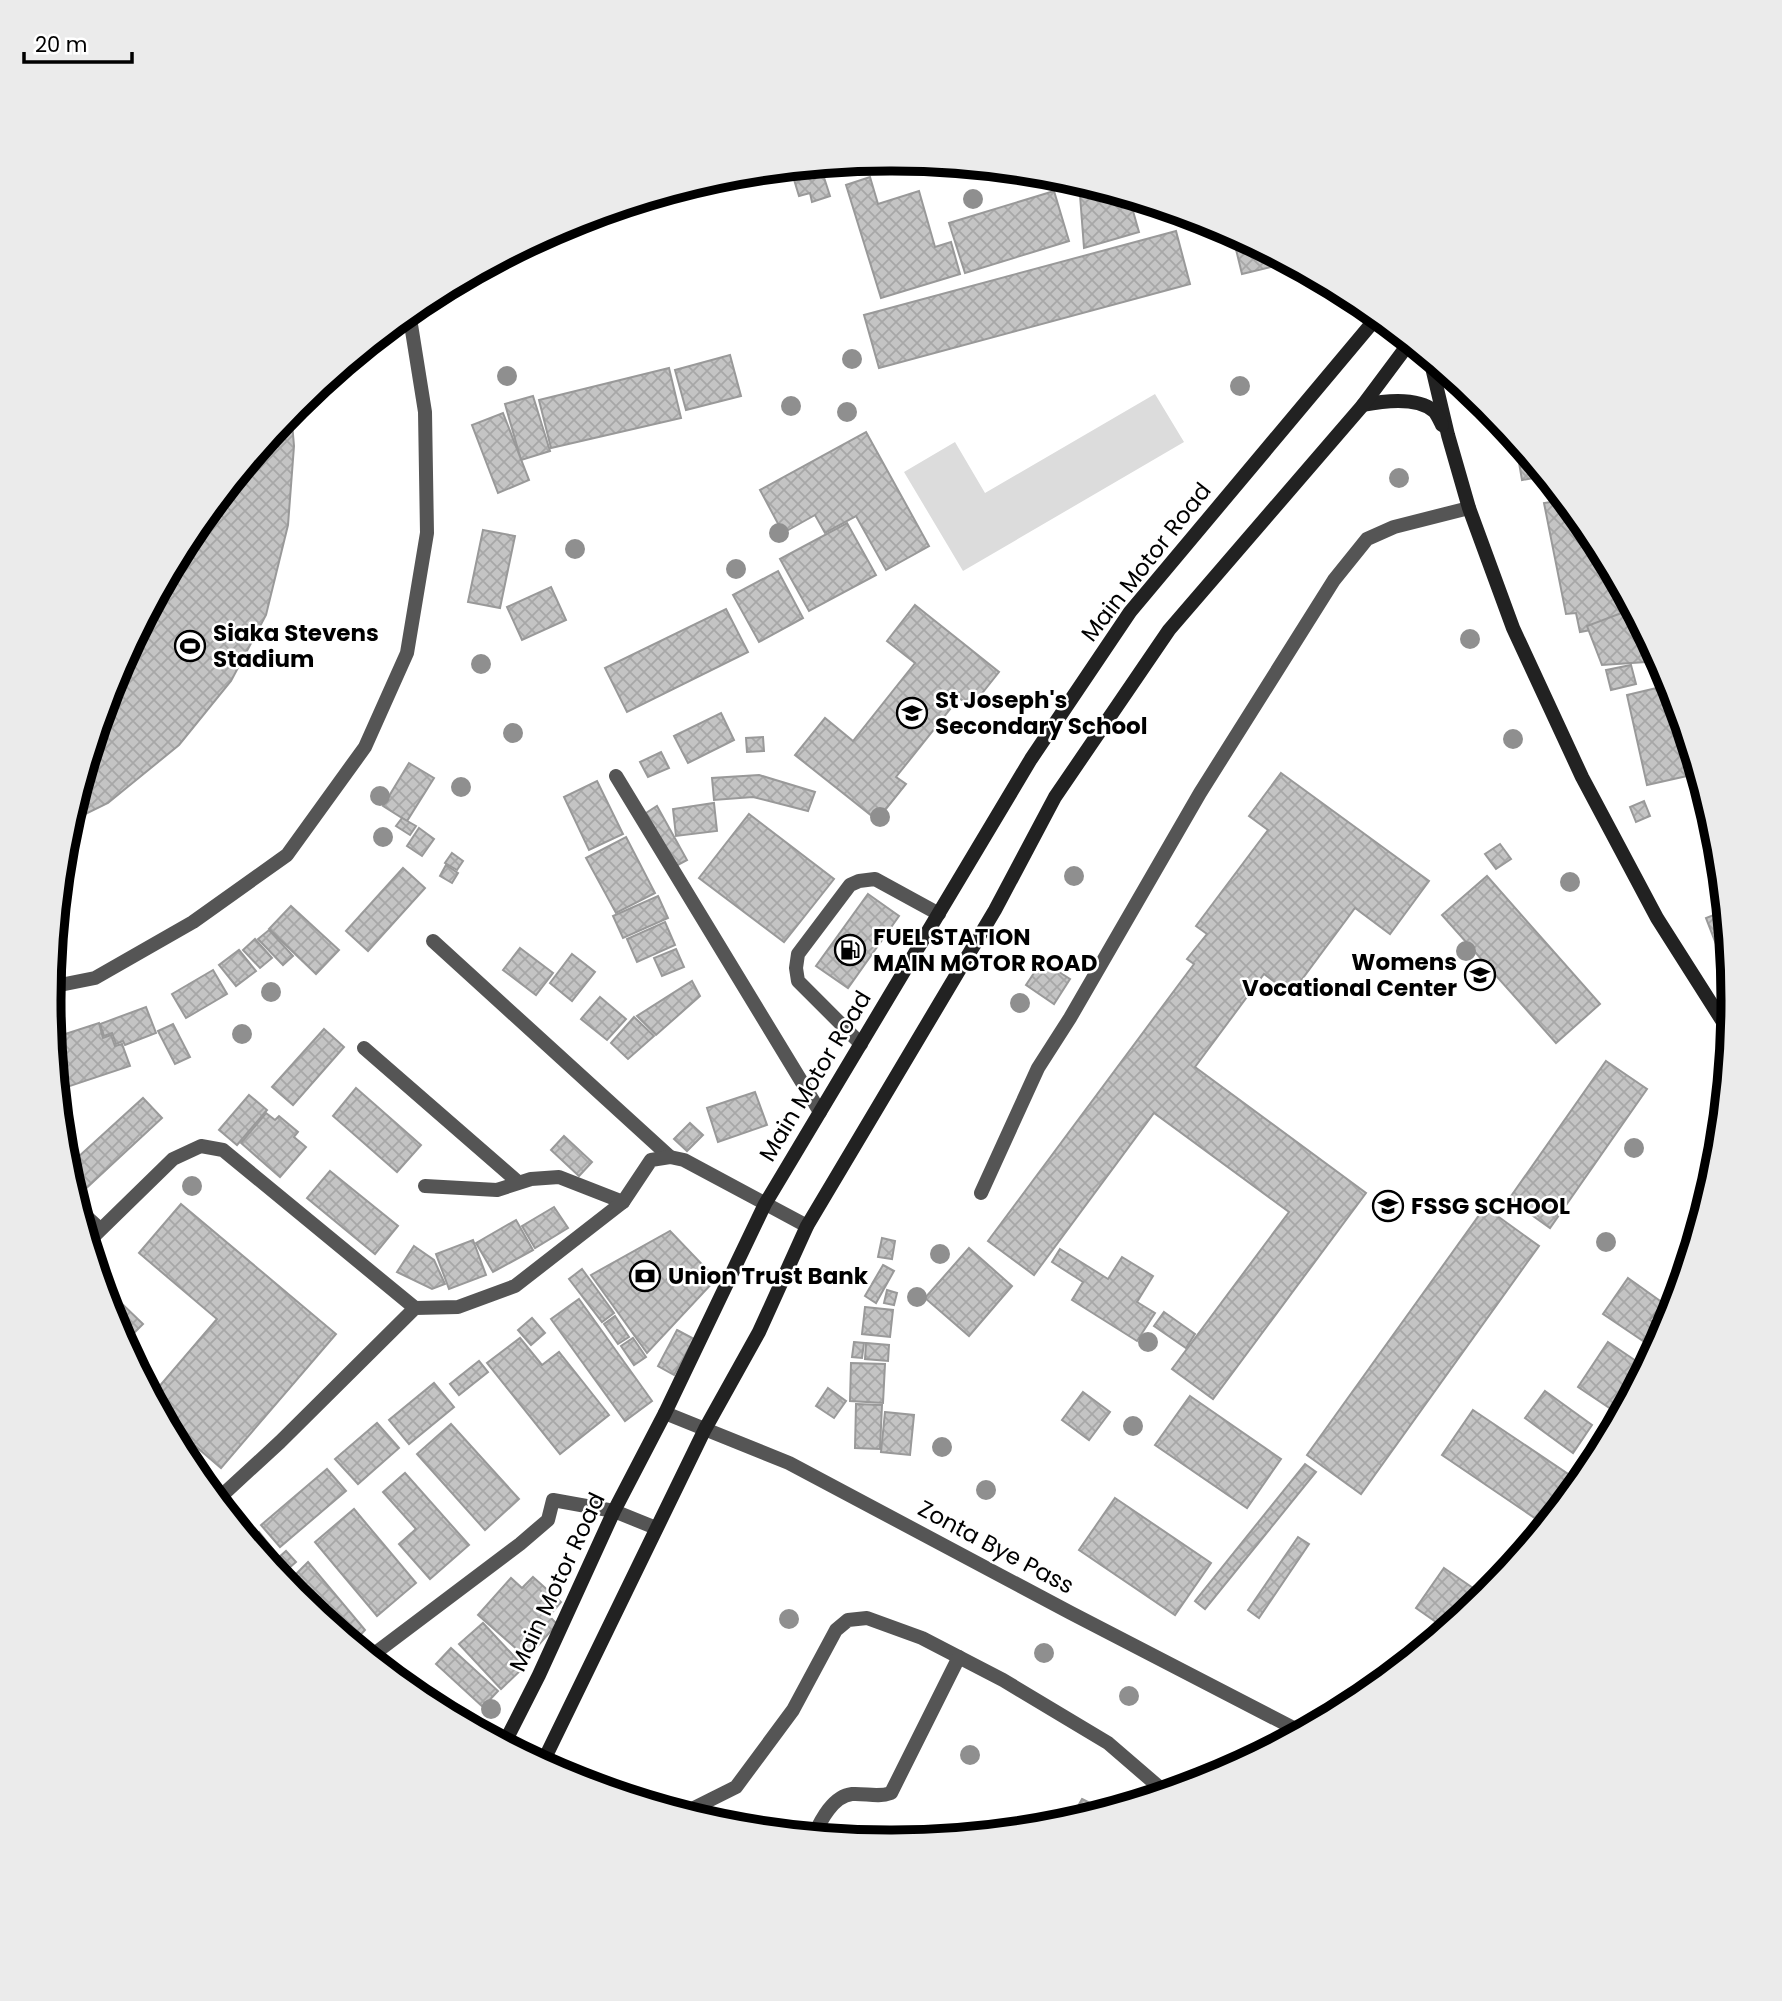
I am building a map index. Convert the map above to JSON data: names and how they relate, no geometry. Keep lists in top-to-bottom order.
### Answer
{
  "streets": {
    "main road": ["Main Motor Road"],
    "street": ["Zonta Bye Pass"]
  },
  "crossings": [
    ["Main Motor Road", "Zonta Bye Pass"]
  ],
  "places": {
    "sports": ["Siaka Stevens Stadium"],
    "school or university": ["St Joseph's Secondary School", "Womens Vocational Center", "FSSG SCHOOL"],
    "fuel station": ["FUEL STATION MAIN MOTOR ROAD"],
    "bank": ["Union Trust Bank"]
  },
  "scale_bar": "20 m"
}
